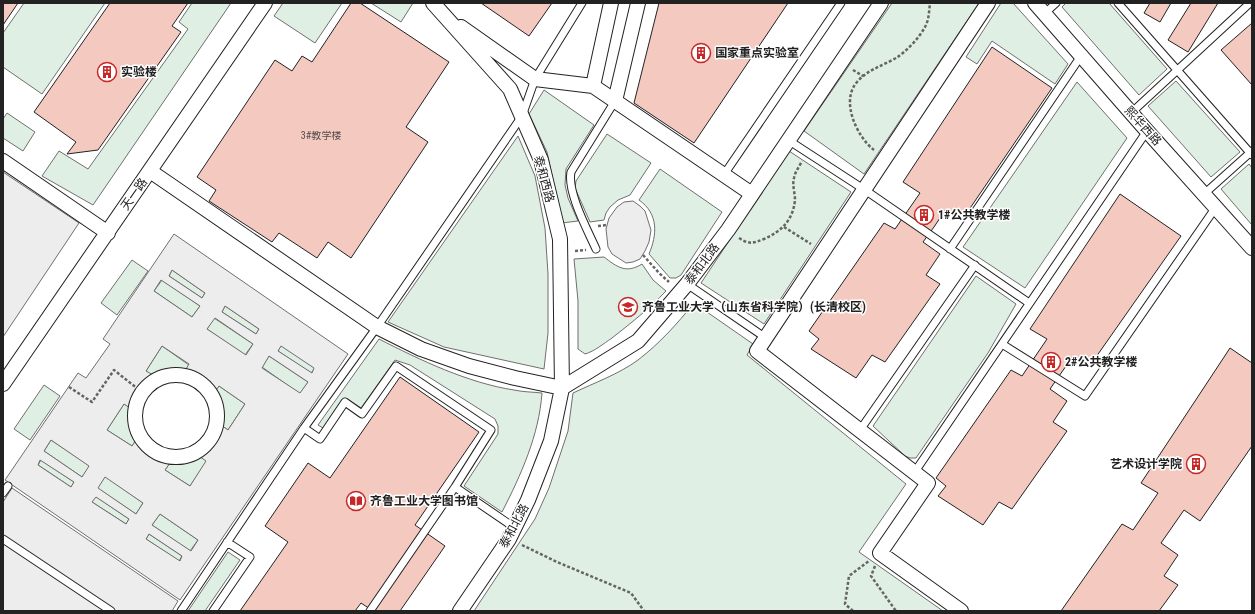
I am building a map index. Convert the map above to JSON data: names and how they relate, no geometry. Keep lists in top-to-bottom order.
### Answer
{
  "streets": {
    "street": [
      "熙华西路",
      "泰和西路",
      "天一路",
      "泰和北路"
    ]
  },
  "crossings": [
    ["泰和西路", "泰和北路"]
  ],
  "places": {
    "building": [
      "国家重点实验室",
      "实验楼",
      "1#公共教学楼",
      "2#公共教学楼",
      "艺术设计学院"
    ],
    "school or university": ["齐鲁工业大学（山东省科学院）(长清校区)"],
    "library": ["齐鲁工业大学图书馆"]
  },
  "house_numbers": ["3#教学楼"]
}
